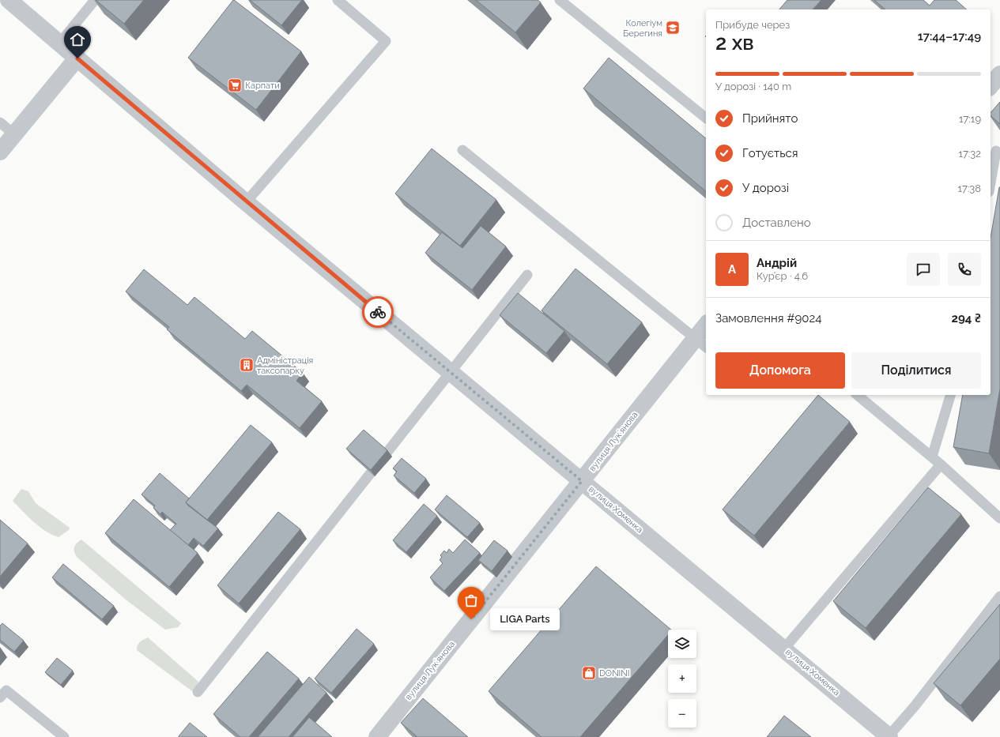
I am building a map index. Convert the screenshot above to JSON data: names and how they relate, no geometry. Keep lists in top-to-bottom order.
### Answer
{
  "streets": {
    "street": ["вулиця Лукʼянова", "вулиця Хоменка"]
  },
  "crossings": [
    ["вулиця Лукʼянова", "вулиця Хоменка"]
  ],
  "places": {
    "school or university": ["Колегіум Берегиня"],
    "supermarket": ["Карпати"],
    "building": ["Адміністрація таксопарку"],
    "other": ["LIGA Parts"],
    "shop": ["DONINI"]
  },
  "page": {
    "heading": ["2 хв", "Прибуде через", "17:44–17:49"],
    "panel": [
      "Андрій",
      "Кур’єр · 4.6",
      "Замовлення #9024",
      "294 ₴"
    ],
    "bar": "У дорозі · 140 m",
    "list": [
      ["Прийнято", "17:19"],
      ["Готується", "17:32"],
      ["У дорозі", "17:38"],
      "Доставлено"
    ],
    "round": "А",
    "buttons": ["Допомога", "Поділитися"],
    "bubble": "LIGA Parts",
    "map_buttons": ["+", "−"]
  }
}
